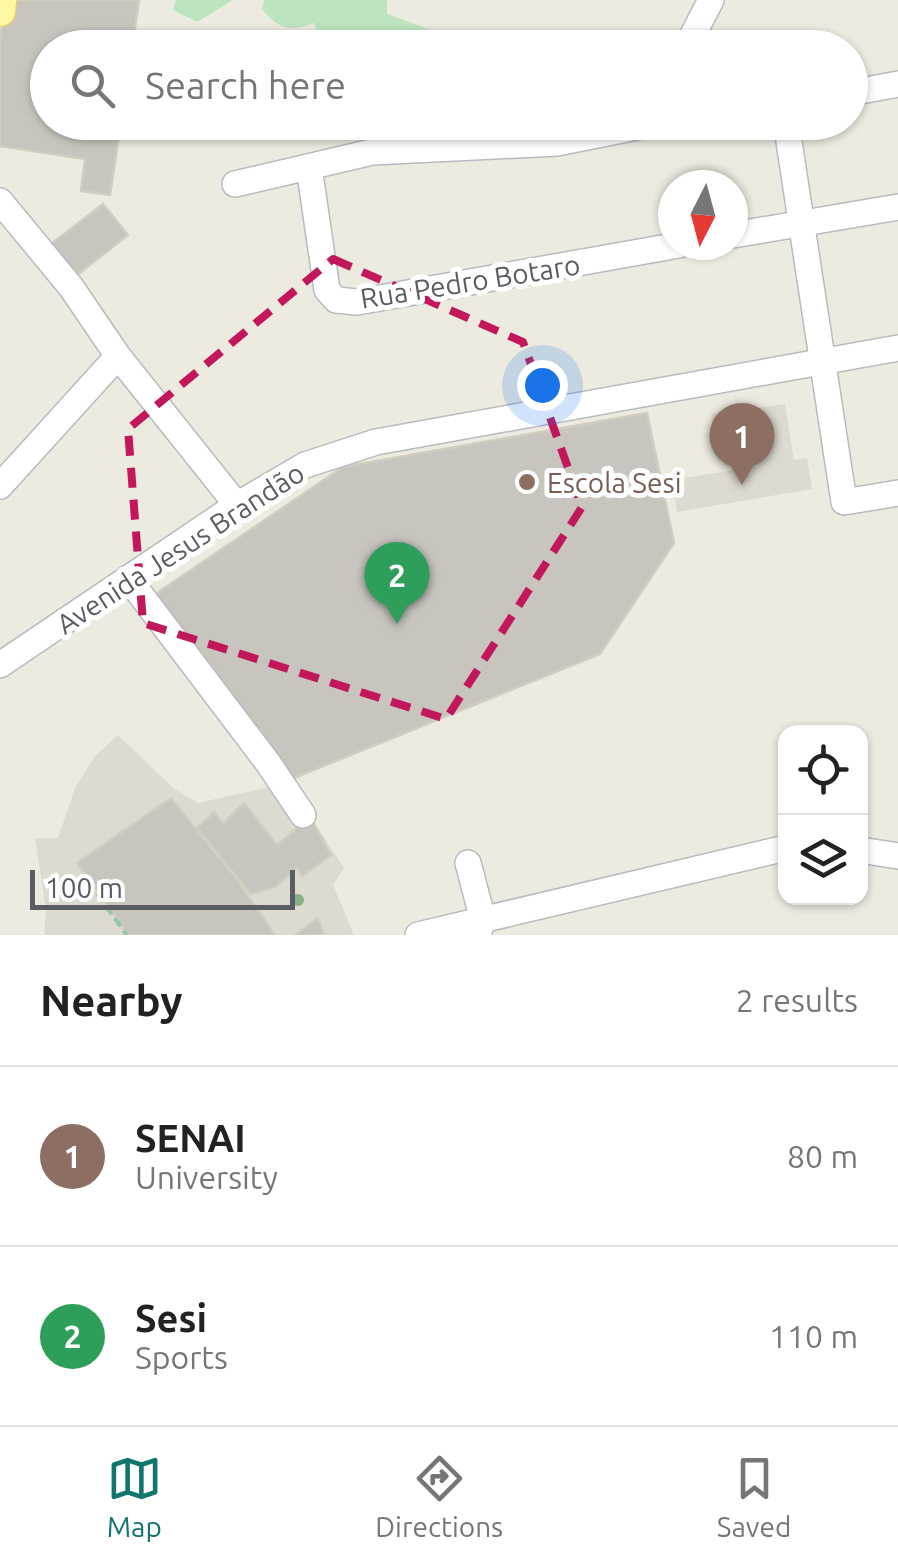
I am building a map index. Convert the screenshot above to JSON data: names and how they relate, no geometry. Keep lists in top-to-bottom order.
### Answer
{
  "streets": {
    "street": ["Rua Pedro Botaro", "Avenida Jesus Brandão"]
  },
  "places": ["Escola Sesi"],
  "scale_bar": "100 m",
  "north": "bottom",
  "page": {
    "search": "Search here",
    "pins": ["1", "2"],
    "scale": "100 m",
    "heading": ["Nearby", "2 results"],
    "list": [
      {
        "mark": "1",
        "name": "SENAI",
        "note": "University",
        "value": "80 m"
      },
      {
        "mark": "2",
        "name": "Sesi",
        "note": "Sports",
        "value": "110 m"
      }
    ],
    "nav": ["Map", "Directions", "Saved"]
  }
}
